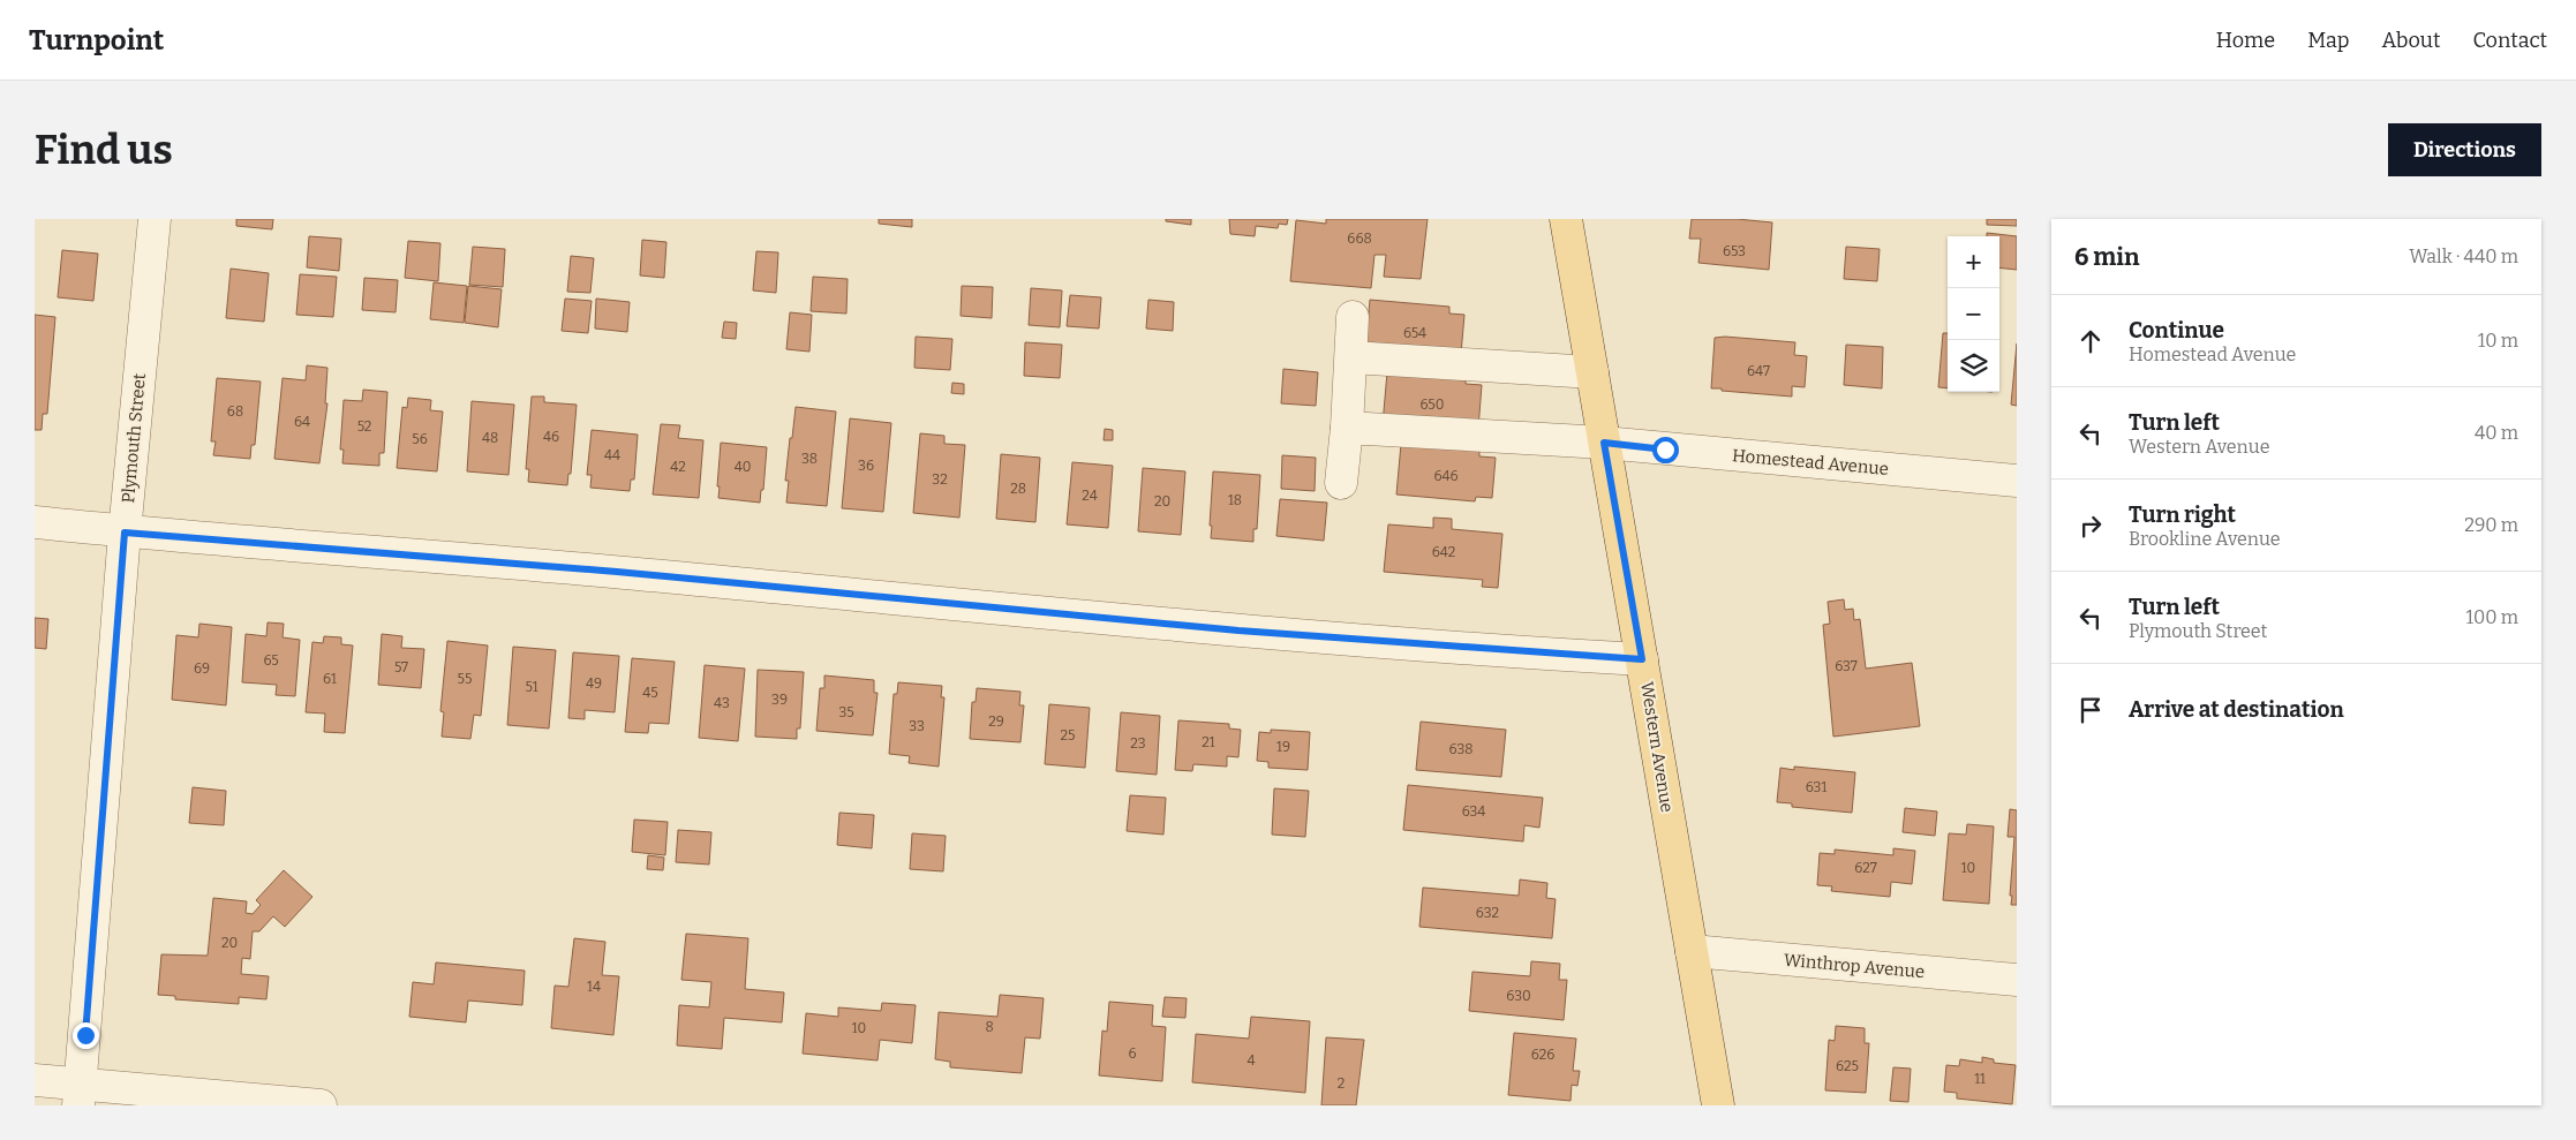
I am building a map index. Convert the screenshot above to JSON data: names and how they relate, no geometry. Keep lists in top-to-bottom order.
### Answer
{
  "streets": {
    "main road": ["Western Avenue"],
    "street": ["Plymouth Street", "Homestead Avenue", "Winthrop Avenue"]
  },
  "crossings": [
    ["Homestead Avenue", "Western Avenue"],
    ["Western Avenue", "Winthrop Avenue"]
  ],
  "house_numbers": [
    "668",
    "653",
    "654",
    "647",
    "650",
    "68",
    "64",
    "52",
    "46",
    "48",
    "56",
    "44",
    "38",
    "36",
    "42",
    "40",
    "646",
    "32",
    "28",
    "24",
    "18",
    "20",
    "642",
    "65",
    "637",
    "57",
    "69",
    "61",
    "55",
    "49",
    "51",
    "45",
    "39",
    "43",
    "35",
    "29",
    "33",
    "25",
    "21",
    "23",
    "19",
    "638",
    "631",
    "634",
    "627",
    "10",
    "632",
    "20",
    "14",
    "630",
    "8",
    "10",
    "6",
    "626",
    "4",
    "625",
    "11",
    "2"
  ],
  "page": {
    "header": "Turnpoint",
    "nav": [
      "Home",
      "Map",
      "About",
      "Contact"
    ],
    "buttons": "Directions",
    "title": "Find us",
    "heading": ["6 min", "Walk · 440 m"],
    "map_buttons": ["+", "−"],
    "list": [
      ["Continue", "Homestead Avenue", "10 m"],
      ["Turn left", "Western Avenue", "40 m"],
      ["Turn right", "Brookline Avenue", "290 m"],
      ["Turn left", "Plymouth Street", "100 m"],
      "Arrive at destination"
    ]
  }
}
